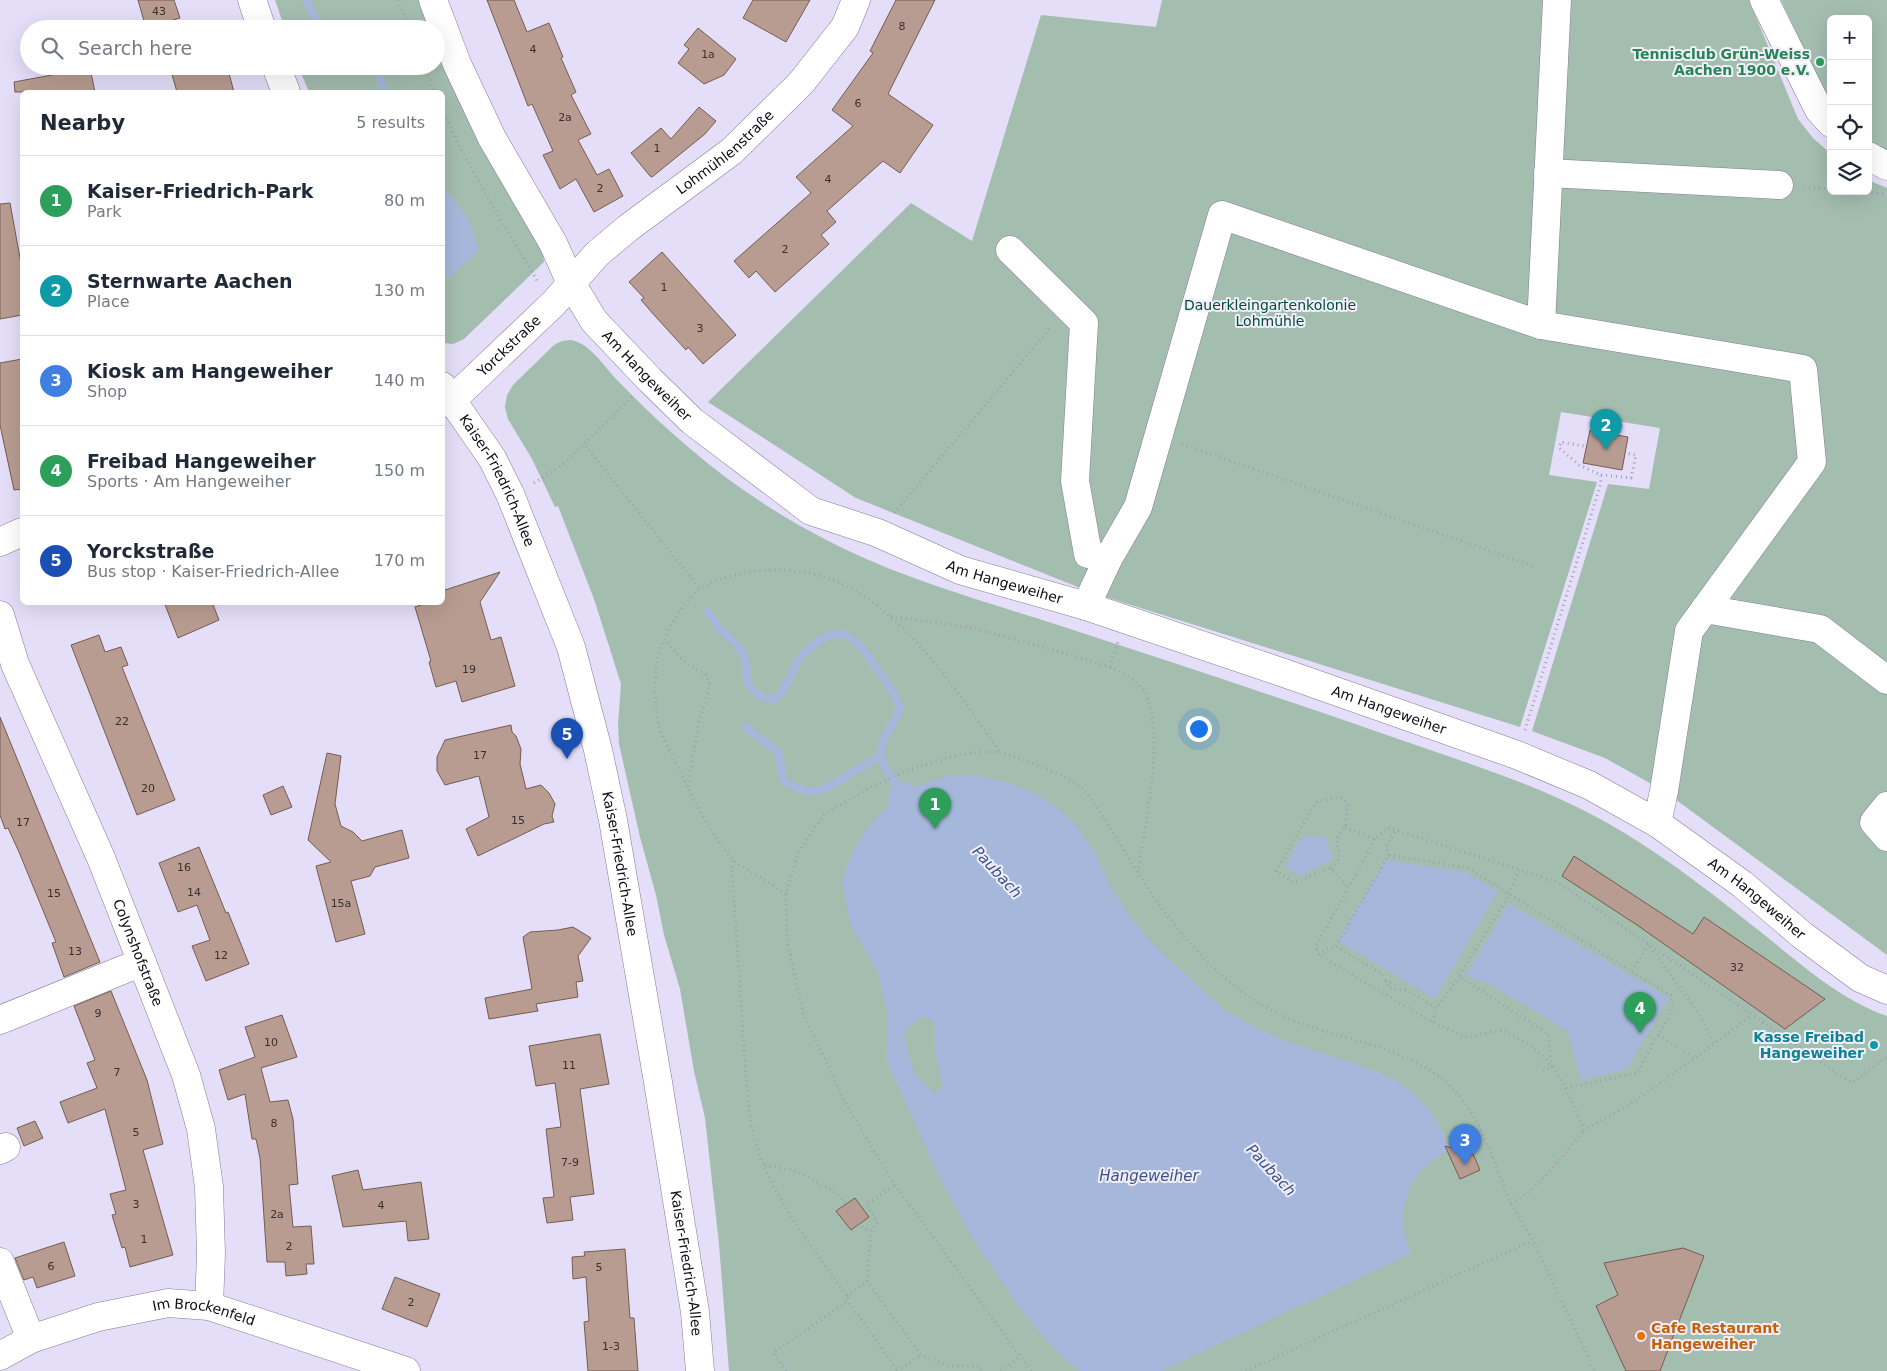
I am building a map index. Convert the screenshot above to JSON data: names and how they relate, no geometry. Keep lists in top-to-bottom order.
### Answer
{
  "streets": {
    "street": [
      "Lohmühlenstraße",
      "Yorckstraße",
      "Am Hangeweiher",
      "Kaiser-Friedrich-Allee",
      "Colynshofstraße",
      "Im Brockenfeld"
    ]
  },
  "crossings": [
    ["Lohmühlenstraße", "Yorckstraße"],
    ["Lohmühlenstraße", "Am Hangeweiher"],
    ["Yorckstraße", "Am Hangeweiher"],
    ["Yorckstraße", "Kaiser-Friedrich-Allee"],
    ["Colynshofstraße", "Im Brockenfeld"]
  ],
  "water": ["Paubach", "Hangeweiher"],
  "parks": ["Dauerkleingartenkolonie Lohmühle"],
  "places": ["Tennisclub Grün-Weiss Aachen 1900 e.V.", "Kasse Freibad Hangeweiher", "Cafe Restaurant Hangeweiher"],
  "house_numbers": [
    "43",
    "8",
    "4",
    "1a",
    "6",
    "2a",
    "1",
    "4",
    "2",
    "2",
    "1",
    "3",
    "19",
    "22",
    "17",
    "20",
    "15",
    "17",
    "16",
    "14",
    "15",
    "15a",
    "13",
    "12",
    "32",
    "9",
    "10",
    "11",
    "7",
    "8",
    "5",
    "7-9",
    "3",
    "4",
    "2a",
    "1",
    "2",
    "6",
    "5",
    "2",
    "1-3"
  ],
  "page": {
    "map_buttons": ["+", "−"],
    "search": "Search here",
    "heading": ["Nearby", "5 results"],
    "list": [
      {
        "mark": "1",
        "name": "Kaiser-Friedrich-Park",
        "note": "Park",
        "value": "80 m"
      },
      {
        "mark": "2",
        "name": "Sternwarte Aachen",
        "note": "Place",
        "value": "130 m"
      },
      {
        "mark": "3",
        "name": "Kiosk am Hangeweiher",
        "note": "Shop",
        "value": "140 m"
      },
      {
        "mark": "4",
        "name": "Freibad Hangeweiher",
        "note": "Sports · Am Hangeweiher",
        "value": "150 m"
      },
      {
        "mark": "5",
        "name": "Yorckstraße",
        "note": "Bus stop · Kaiser-Friedrich-Allee",
        "value": "170 m"
      }
    ],
    "pins": [
      "2",
      "5",
      "1",
      "4",
      "3"
    ]
  }
}
